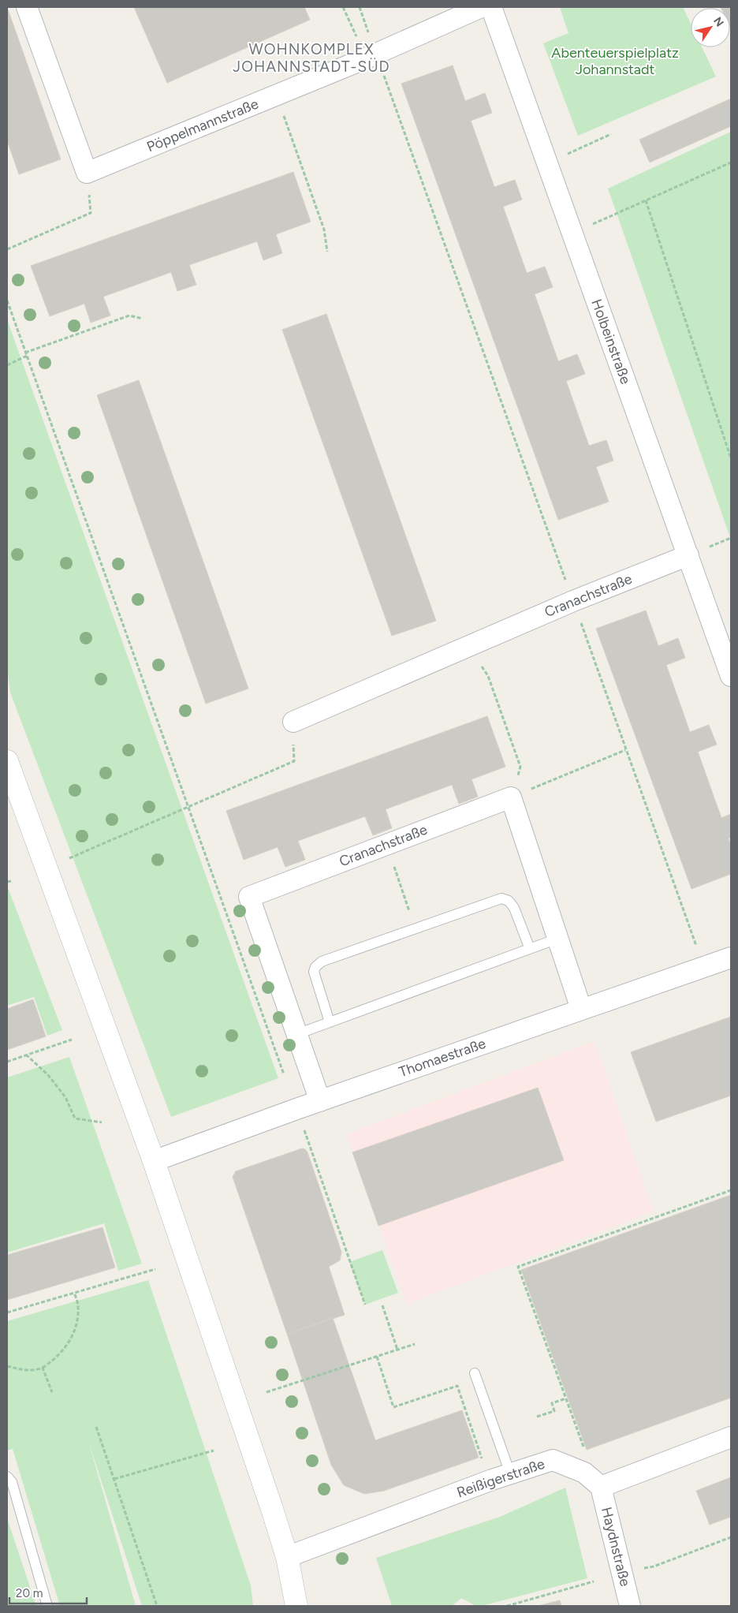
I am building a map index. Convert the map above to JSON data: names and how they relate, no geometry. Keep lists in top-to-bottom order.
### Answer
{
  "streets": {
    "street": [
      "Pöppelmannstraße",
      "Holbeinstraße",
      "Cranachstraße",
      "Thomaestraße",
      "Reißigerstraße",
      "Haydnstraße"
    ]
  },
  "crossings": [
    ["Holbeinstraße", "Cranachstraße"],
    ["Cranachstraße", "Thomaestraße"],
    ["Reißigerstraße", "Haydnstraße"]
  ],
  "districts": ["WOHNKOMPLEX JOHANNSTADT-SÜD"],
  "parks": ["Abenteuerspielplatz Johannstadt"],
  "scale_bar": "20 m",
  "north": "top right"
}
